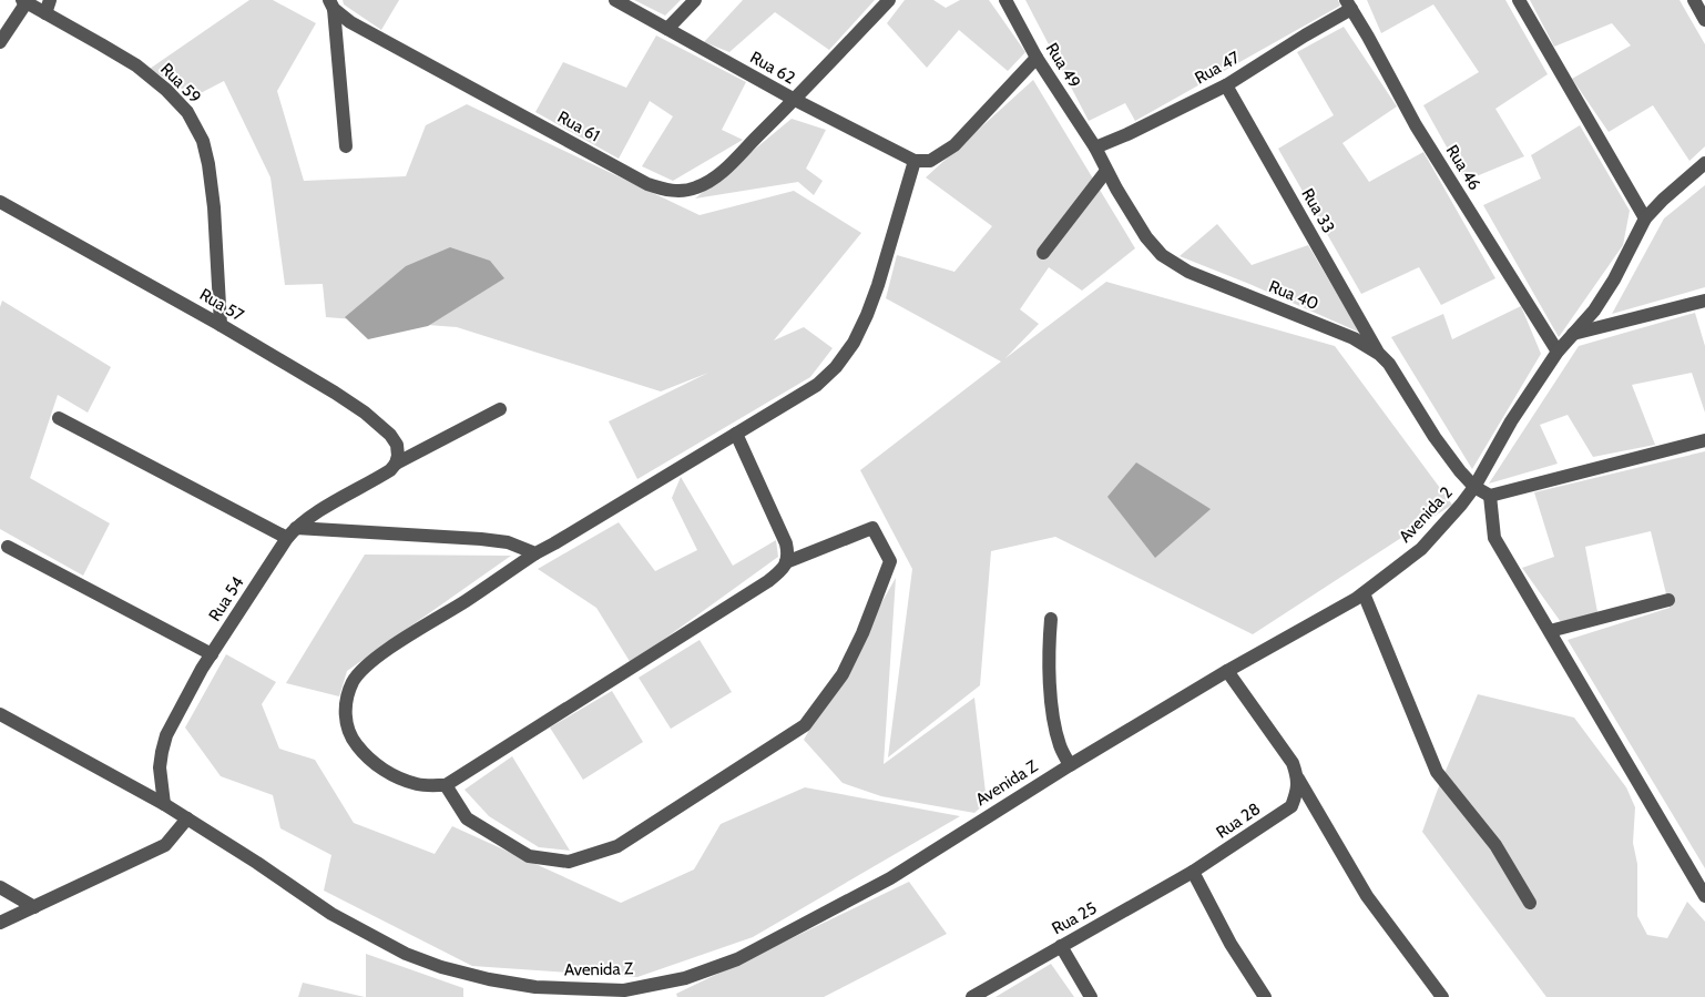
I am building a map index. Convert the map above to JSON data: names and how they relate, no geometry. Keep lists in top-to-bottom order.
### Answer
{
  "streets": {
    "street": [
      "Rua 49",
      "Rua 62",
      "Rua 47",
      "Rua 59",
      "Rua 61",
      "Rua 46",
      "Rua 33",
      "Rua 40",
      "Rua 57",
      "Avenida 2",
      "Rua 54",
      "Avenida Z",
      "Rua 28",
      "Rua 25"
    ]
  },
  "crossings": [
    ["Rua 49", "Rua 47"],
    ["Rua 49", "Rua 40"],
    ["Rua 62", "Rua 61"],
    ["Rua 47", "Rua 46"],
    ["Rua 47", "Rua 33"],
    ["Rua 47", "Rua 40"],
    ["Rua 59", "Rua 57"],
    ["Rua 46", "Avenida 2"],
    ["Rua 33", "Rua 40"],
    ["Rua 40", "Avenida 2"],
    ["Rua 57", "Rua 54"],
    ["Avenida 2", "Avenida Z"],
    ["Rua 54", "Avenida Z"],
    ["Rua 28", "Rua 25"]
  ]
}
